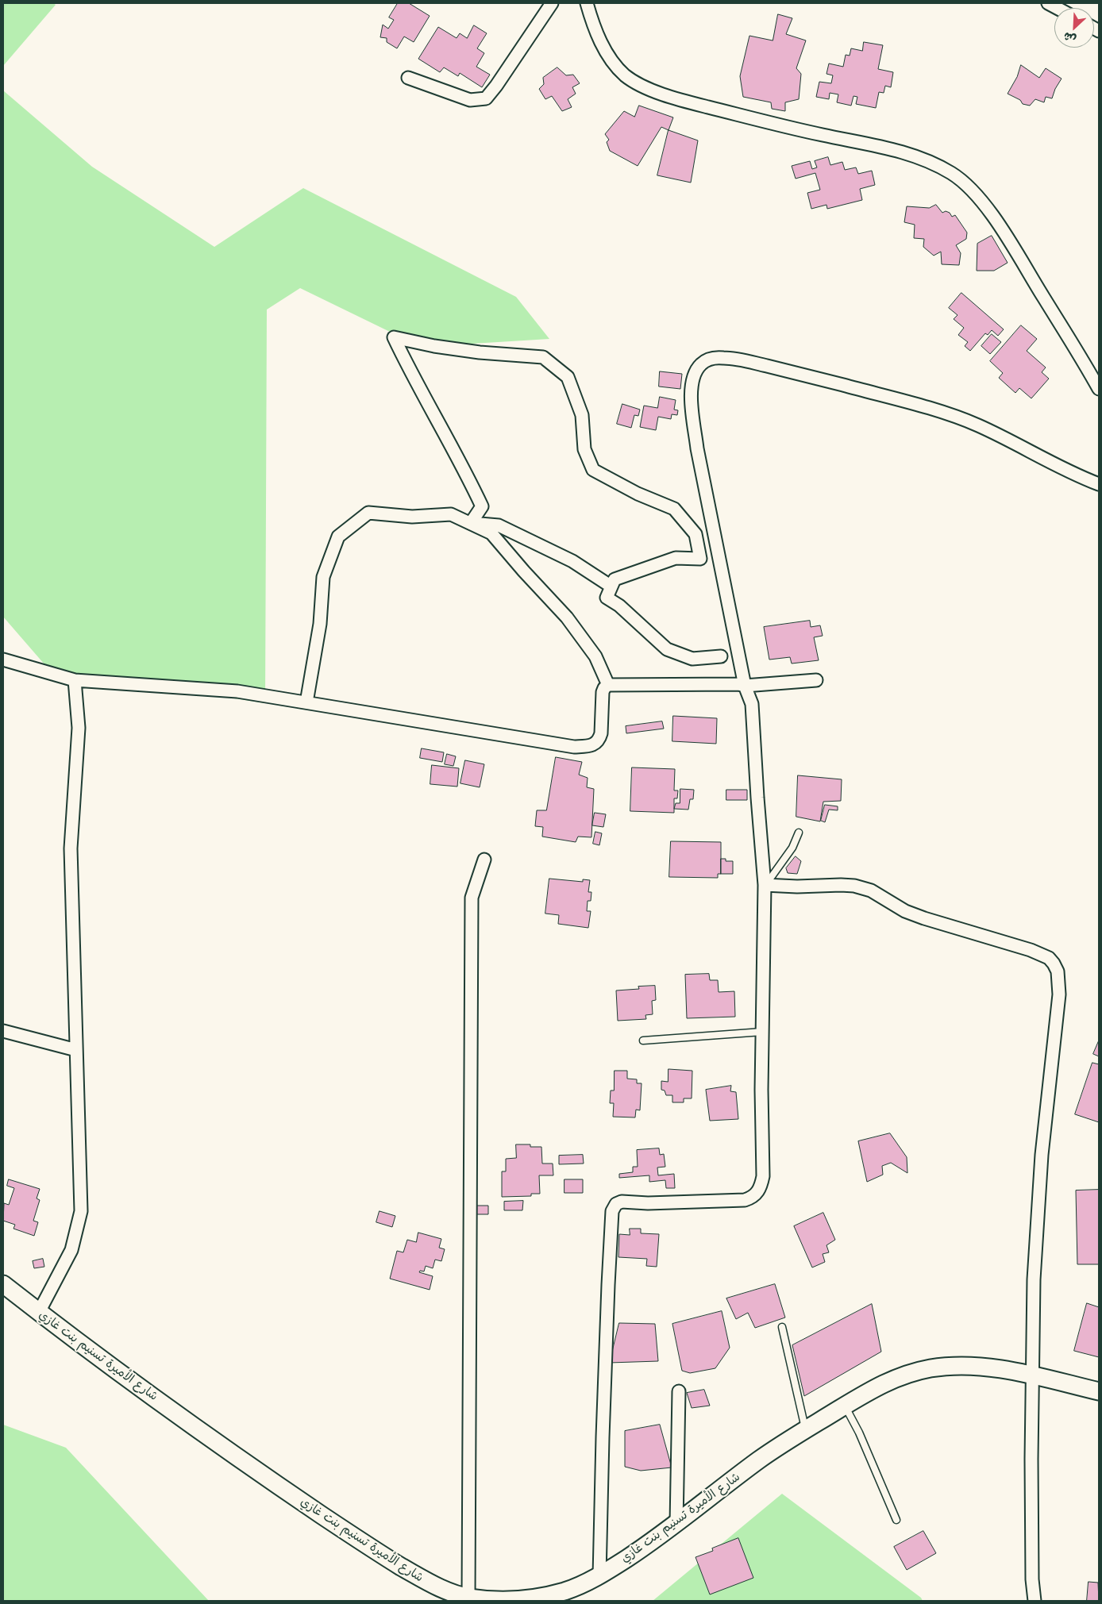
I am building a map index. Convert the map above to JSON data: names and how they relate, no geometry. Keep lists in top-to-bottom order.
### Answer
{
  "streets": {
    "main road": ["شارع الأميرة تسنيم بنت غازي"]
  },
  "north": "bottom left"
}
